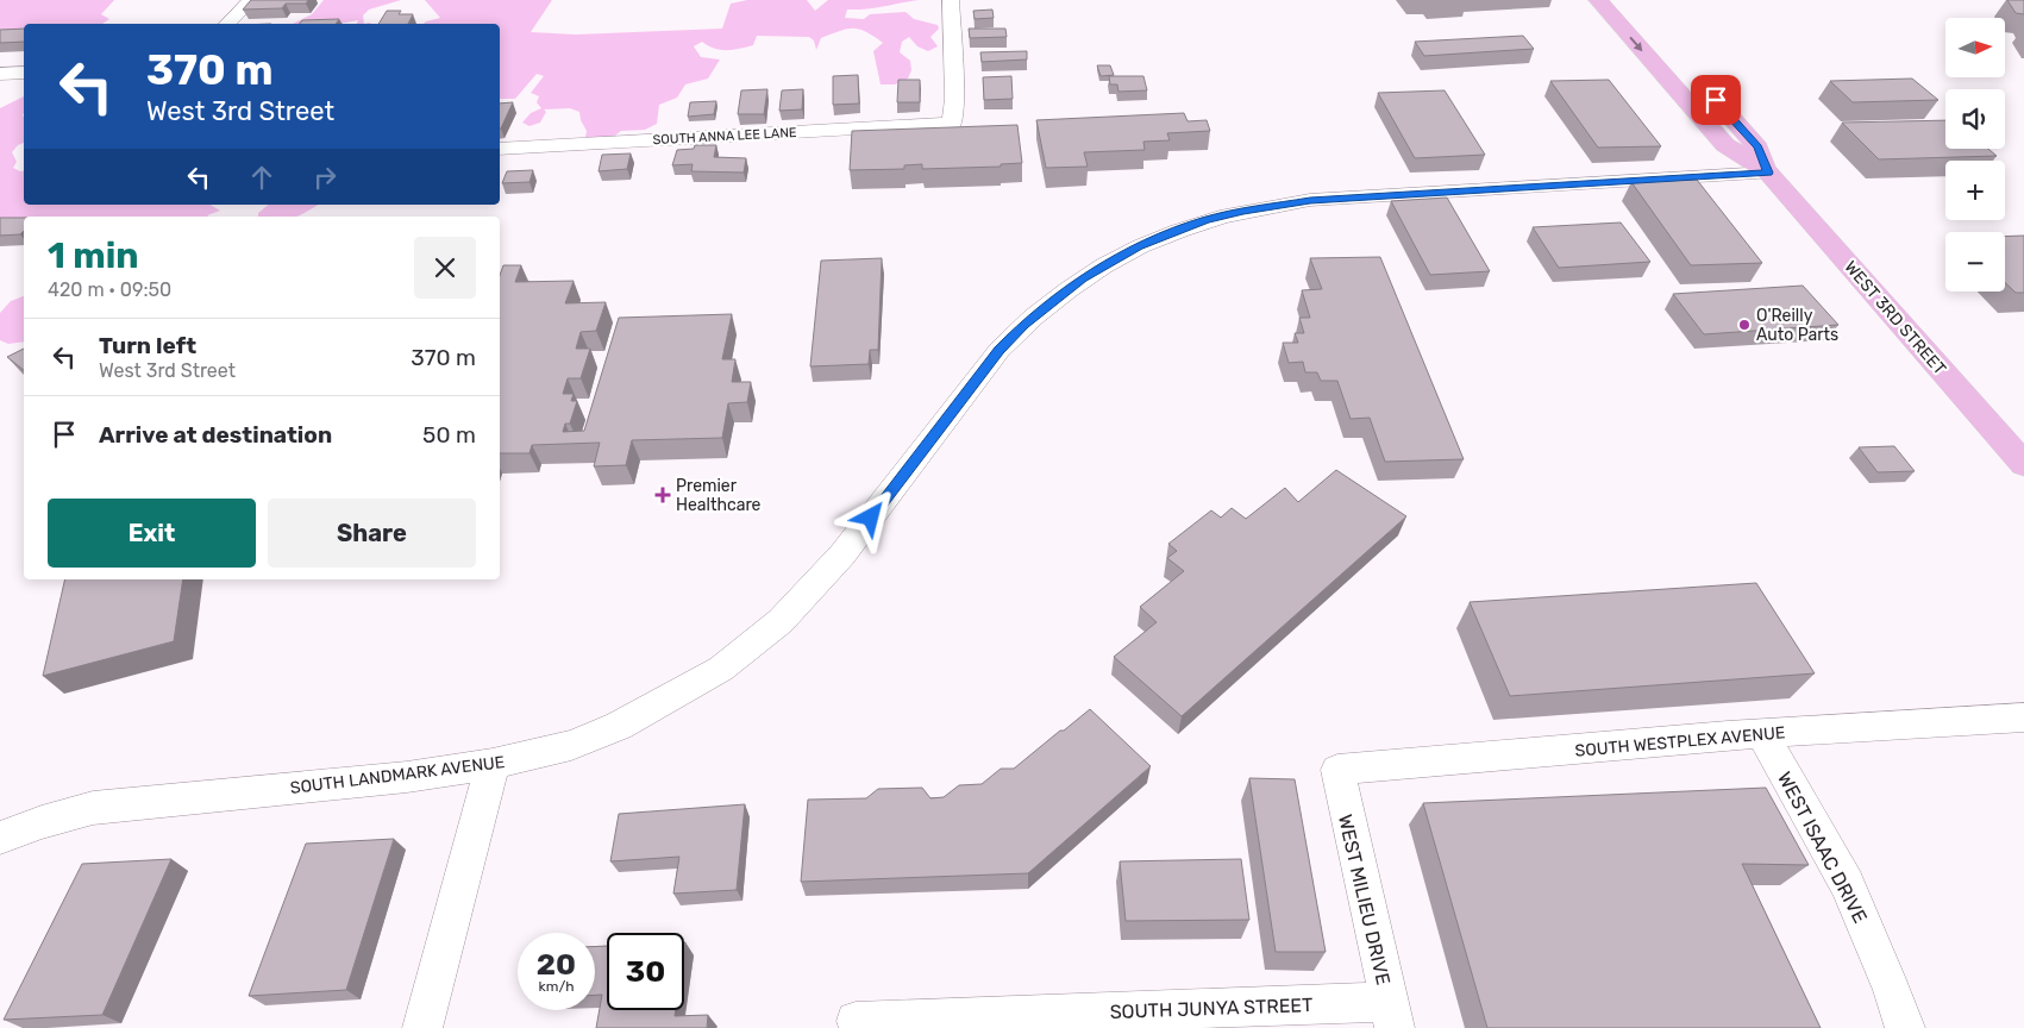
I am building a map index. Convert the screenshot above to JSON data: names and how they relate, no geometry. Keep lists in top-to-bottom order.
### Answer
{
  "streets": {
    "main road": ["WEST 3RD STREET"],
    "street": [
      "SOUTH ANNA LEE LANE",
      "SOUTH WESTPLEX AVENUE",
      "SOUTH LANDMARK AVENUE",
      "WEST ISAAC DRIVE",
      "WEST MILIEU DRIVE",
      "SOUTH JUNYA STREET"
    ]
  },
  "crossings": [
    ["WEST 3RD STREET", "SOUTH LANDMARK AVENUE"],
    ["SOUTH WESTPLEX AVENUE", "WEST ISAAC DRIVE"],
    ["SOUTH WESTPLEX AVENUE", "WEST MILIEU DRIVE"],
    ["WEST MILIEU DRIVE", "SOUTH JUNYA STREET"]
  ],
  "places": {
    "other": ["O'Reilly Auto Parts"],
    "health": ["Premier Healthcare"]
  },
  "north": "right",
  "page": {
    "map_buttons": ["+", "−"],
    "turn": ["370 m", "West 3rd Street"],
    "heading": ["1 min", "420 m · 09:50"],
    "list": [
      {
        "name": "Turn left",
        "note": "West 3rd Street",
        "value": "370 m"
      },
      {
        "name": "Arrive at destination",
        "value": "50 m"
      }
    ],
    "buttons": ["Exit", "Share"],
    "speed": "20 km/h",
    "limit": "30"
  }
}
